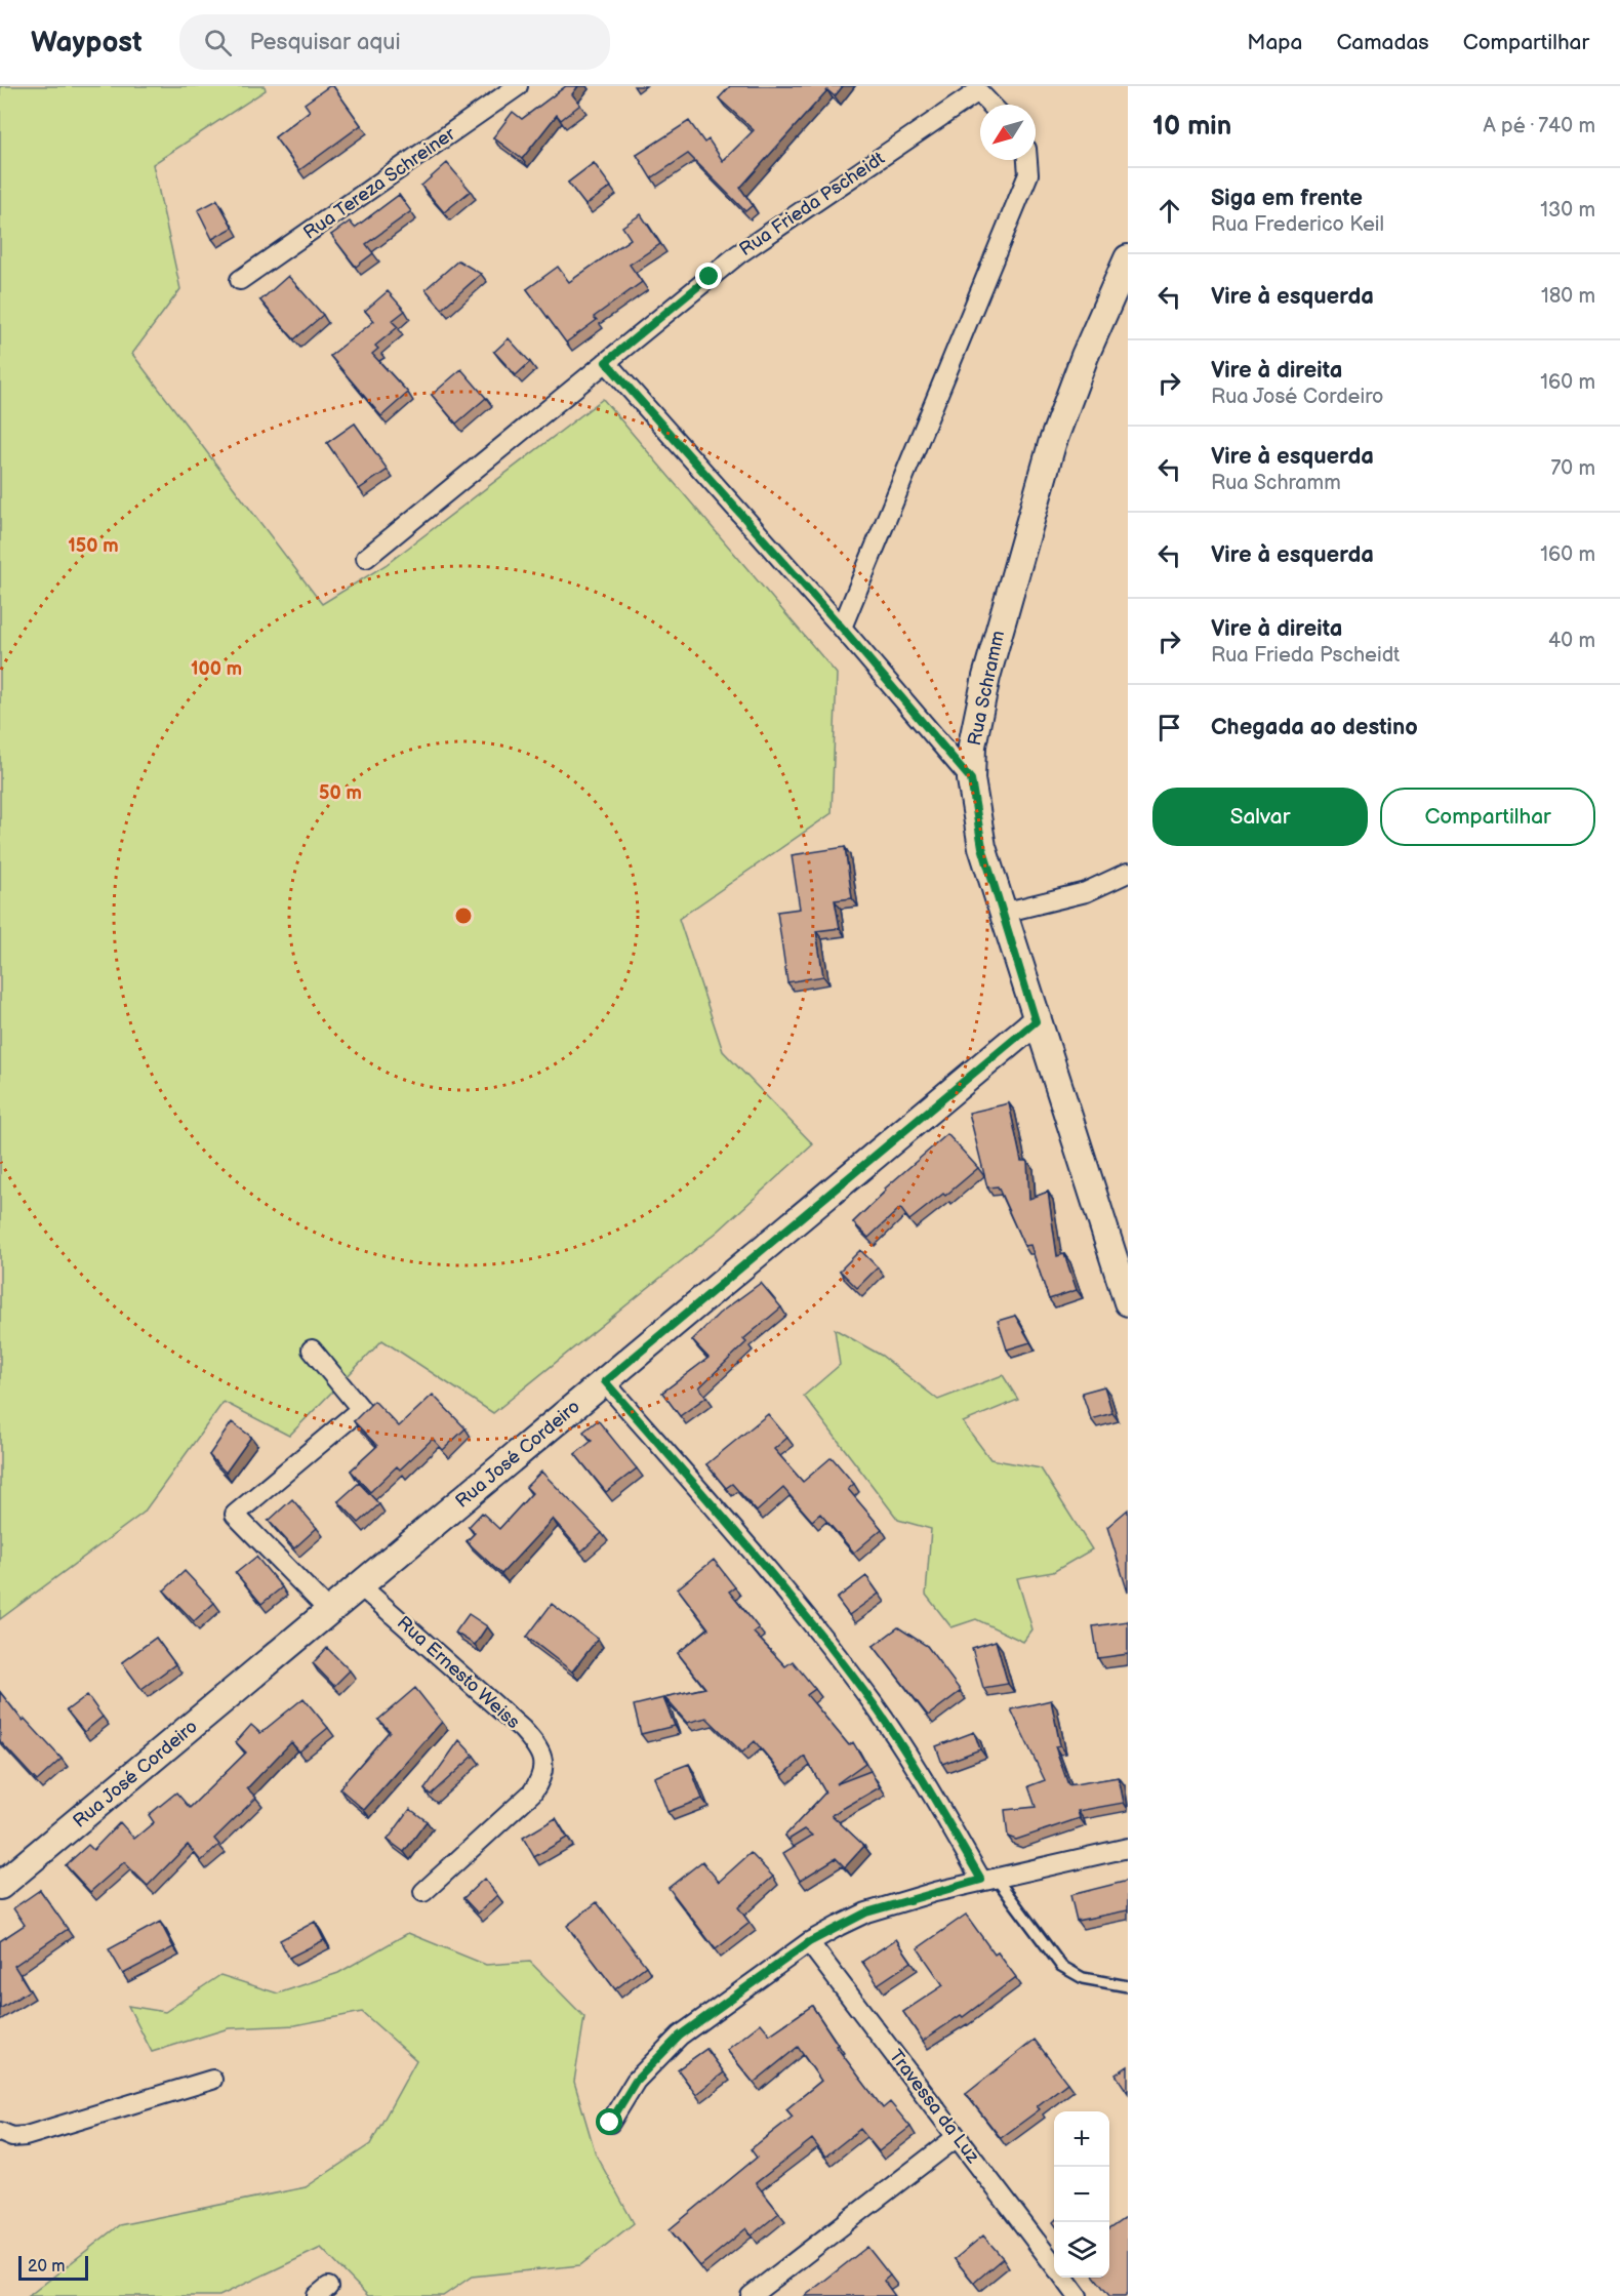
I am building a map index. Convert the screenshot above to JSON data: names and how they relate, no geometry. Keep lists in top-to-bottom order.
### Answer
{
  "streets": {
    "street": [
      "Rua Tereza Schreiner",
      "Rua Frieda Pscheidt",
      "Rua Schramm",
      "Rua José Cordeiro",
      "Rua Ernesto Weiss",
      "Travessa da Luz"
    ]
  },
  "crossings": [
    ["Rua Schramm", "Rua José Cordeiro"],
    ["Rua José Cordeiro", "Rua Ernesto Weiss"]
  ],
  "scale_bar": "20 m",
  "north": "bottom left",
  "page": {
    "header": "Waypost",
    "search": "Pesquisar aqui",
    "nav": ["Mapa", "Camadas", "Compartilhar"],
    "heading": ["10 min", "A pé · 740 m"],
    "list": [
      ["Siga em frente", "Rua Frederico Keil", "130 m"],
      ["Vire à esquerda", "180 m"],
      ["Vire à direita", "Rua José Cordeiro", "160 m"],
      ["Vire à esquerda", "Rua Schramm", "70 m"],
      ["Vire à esquerda", "160 m"],
      ["Vire à direita", "Rua Frieda Pscheidt", "40 m"],
      "Chegada ao destino"
    ],
    "buttons": ["Salvar", "Compartilhar"],
    "map_buttons": ["+", "−"],
    "scale": "20 m"
  },
  "rings": ["150 m", "100 m", "50 m"]
}
